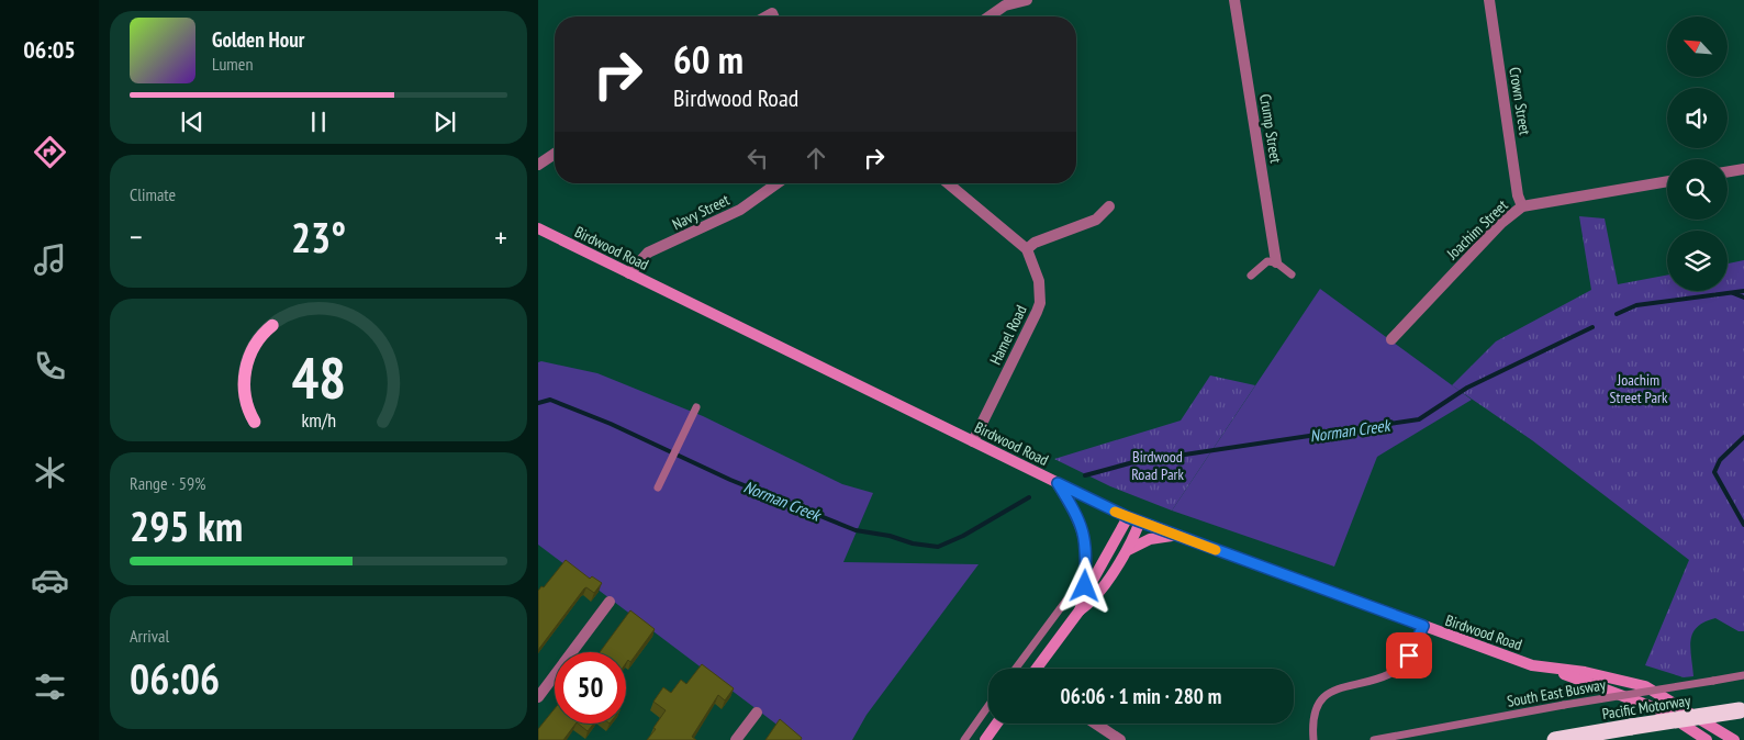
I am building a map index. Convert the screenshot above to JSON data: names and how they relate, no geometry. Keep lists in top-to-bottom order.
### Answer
{
  "streets": {
    "highway": ["Pacific Motorway"],
    "main road": ["Birdwood Road"],
    "street": [
      "Crown Street",
      "Crump Street",
      "Navy Street",
      "Joachim Street",
      "Hamel Road"
    ],
    "lane": ["South East Busway"]
  },
  "crossings": [
    ["Crown Street", "Joachim Street"],
    ["Navy Street", "Birdwood Road"],
    ["Birdwood Road", "Hamel Road"]
  ],
  "water": ["Norman Creek"],
  "parks": ["Joachim Street Park", "Birdwood Road Park"],
  "north": "top left",
  "page": {
    "tabs": "06:05",
    "turn": ["60 m", "Birdwood Road"],
    "song": ["Golden Hour", "Lumen"],
    "tile": [
      "Climate",
      ["Range · 59%", "295 km"],
      ["Arrival", "06:06"]
    ],
    "heat": ["−", "23°", "+"],
    "limit": "50",
    "trip": "06:06 · 1 min · 280 m",
    "gauge": ["48", "km/h"]
  }
}
